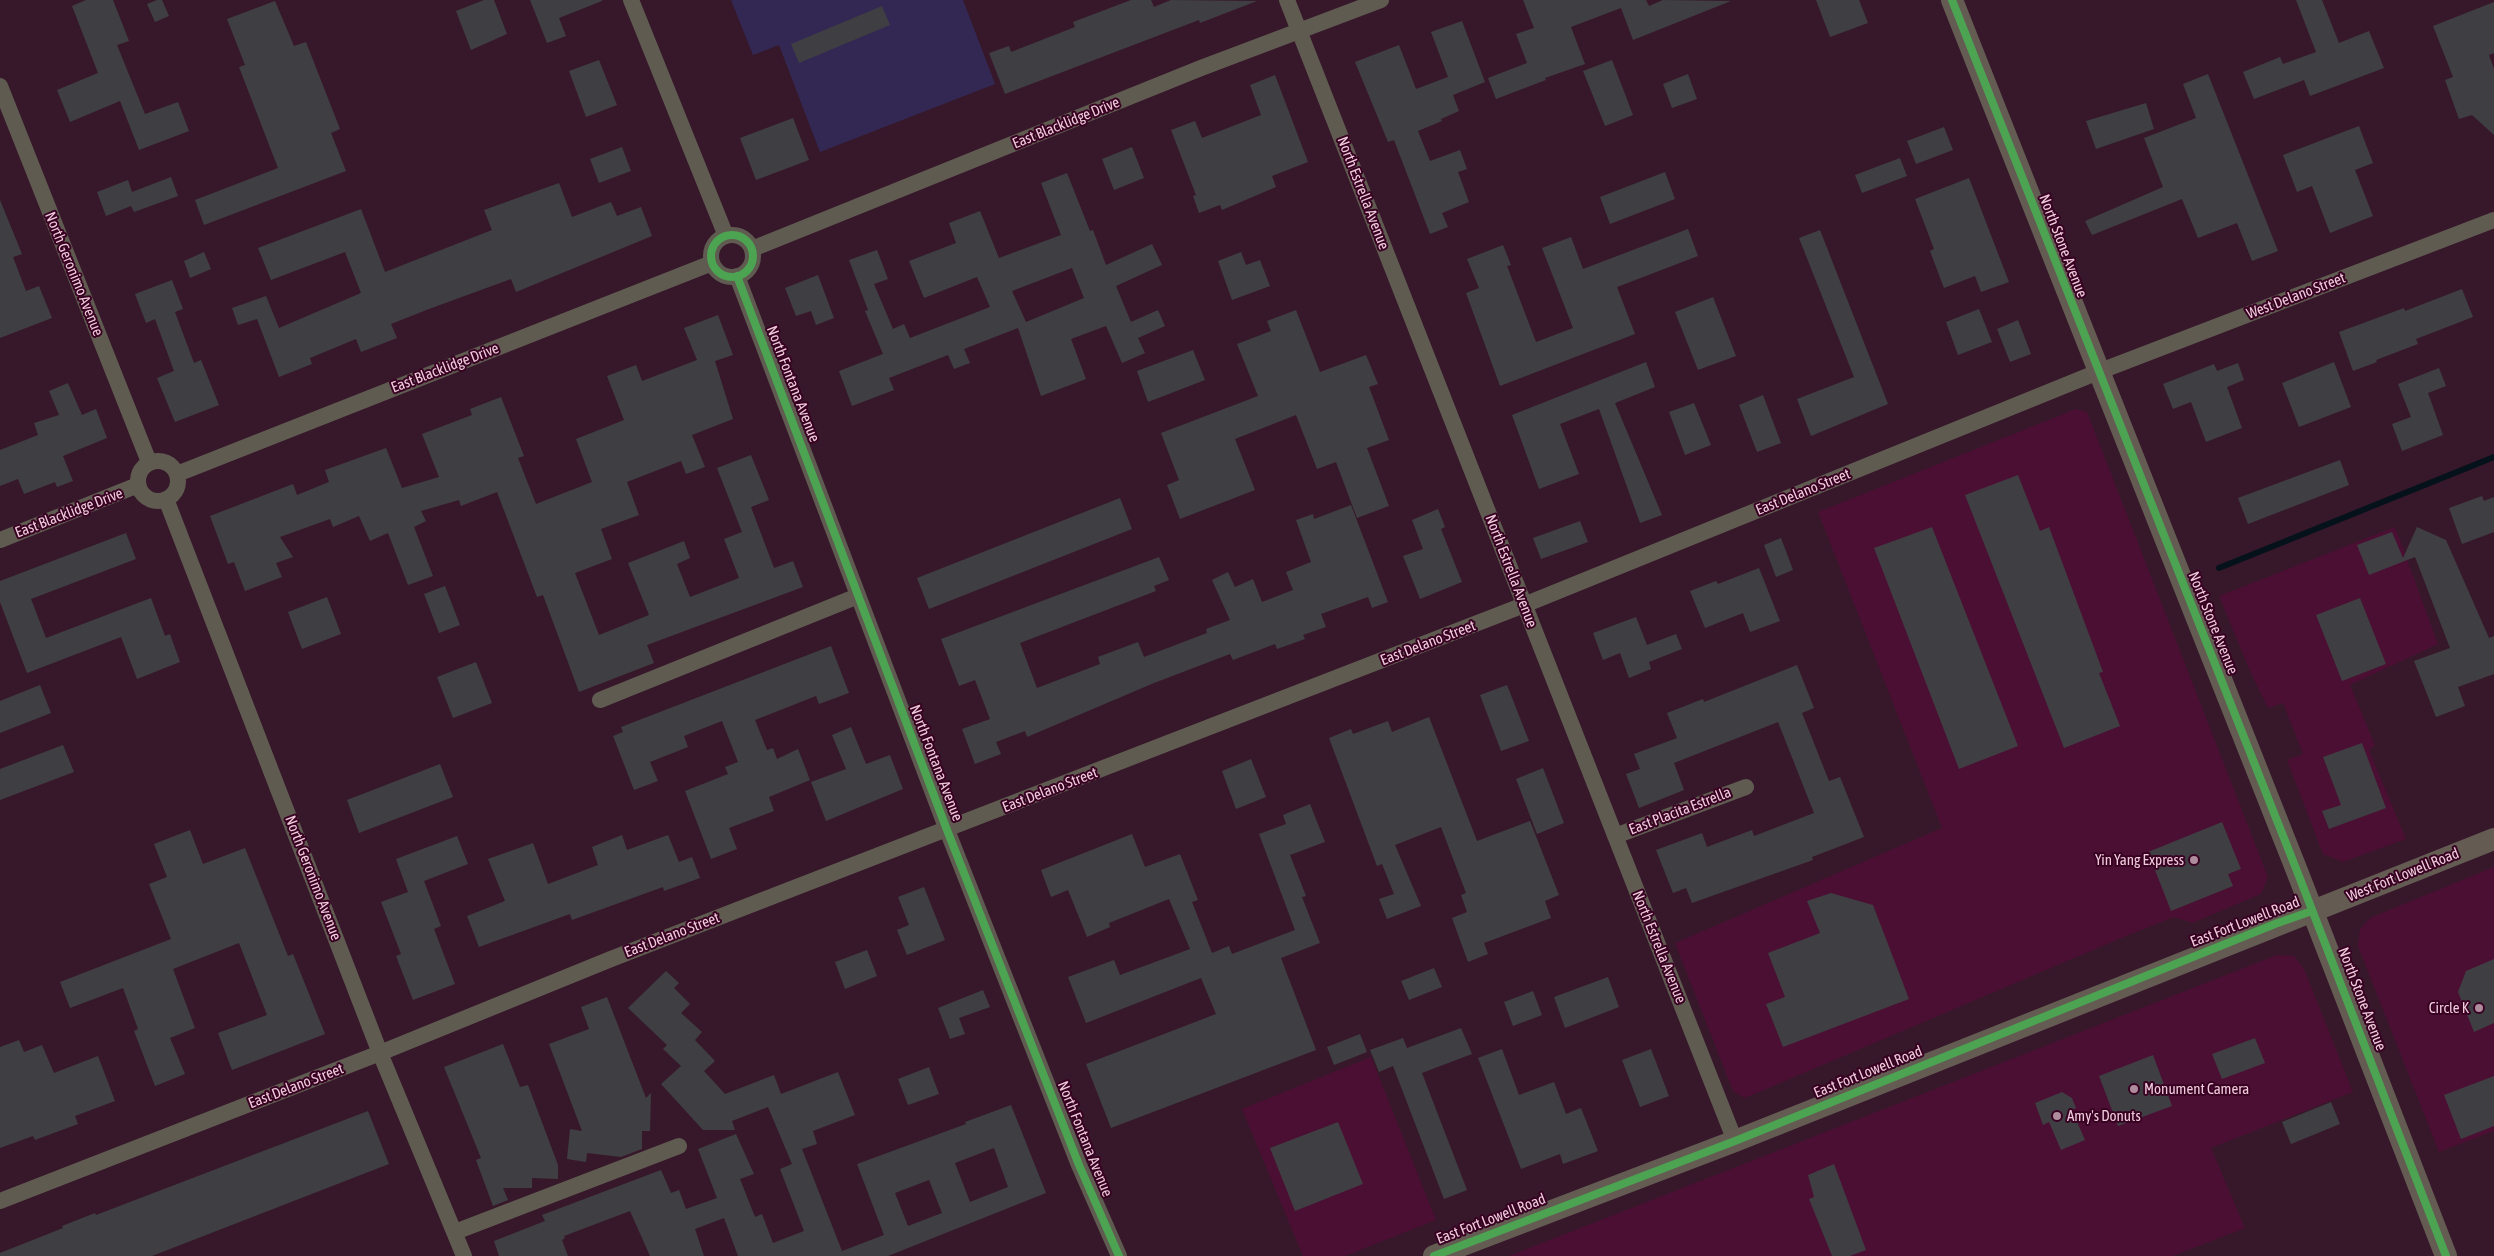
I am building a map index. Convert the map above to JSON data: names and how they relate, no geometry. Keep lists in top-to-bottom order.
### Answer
{
  "streets": {
    "main road": ["North Stone Avenue", "West Fort Lowell Road", "East Fort Lowell Road"],
    "street": [
      "East Blacklidge Drive",
      "North Estrella Avenue",
      "North Geronimo Avenue",
      "West Delano Street",
      "North Fontana Avenue",
      "East Delano Street",
      "East Placita Estrella"
    ]
  },
  "crossings": [
    ["East Blacklidge Drive", "North Estrella Avenue"],
    ["East Blacklidge Drive", "North Geronimo Avenue"],
    ["East Blacklidge Drive", "North Fontana Avenue"],
    ["North Estrella Avenue", "East Delano Street"],
    ["North Estrella Avenue", "East Placita Estrella"],
    ["North Estrella Avenue", "East Fort Lowell Road"],
    ["North Stone Avenue", "West Delano Street"],
    ["North Stone Avenue", "East Delano Street"],
    ["North Stone Avenue", "West Fort Lowell Road"],
    ["North Stone Avenue", "East Fort Lowell Road"],
    ["North Geronimo Avenue", "East Delano Street"],
    ["West Delano Street", "East Delano Street"],
    ["North Fontana Avenue", "East Delano Street"],
    ["West Fort Lowell Road", "East Fort Lowell Road"]
  ],
  "places": [
    "Yin Yang Express",
    "Circle K",
    "Monument Camera",
    "Amy's Donuts"
  ]
}
